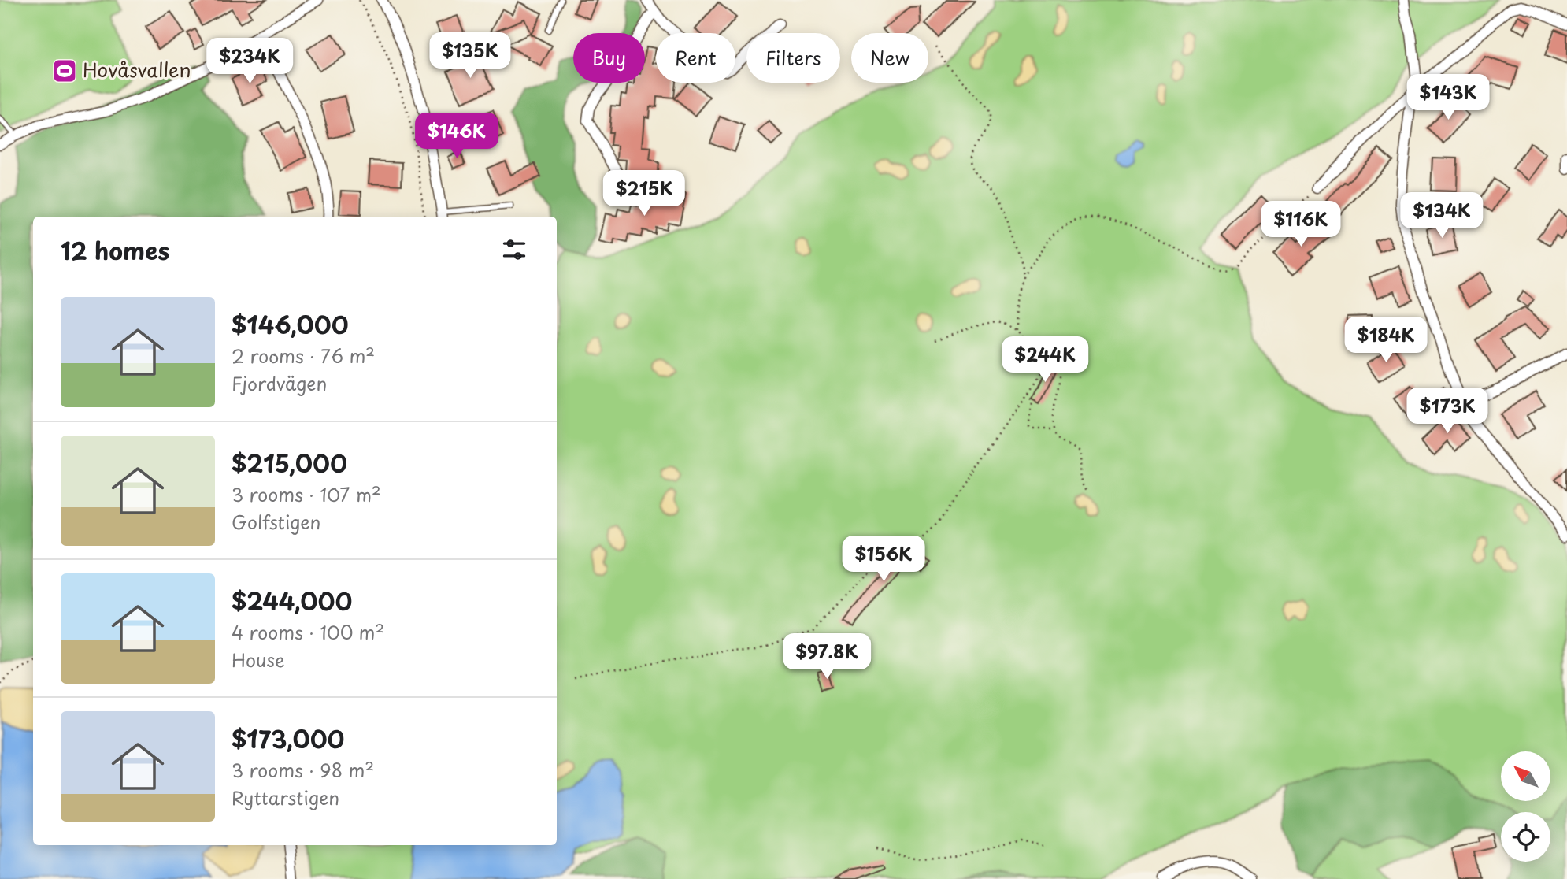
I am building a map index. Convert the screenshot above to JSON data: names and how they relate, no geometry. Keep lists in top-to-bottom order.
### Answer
{
  "places": {
    "sports": ["Hovåsvallen"]
  },
  "north": "top left",
  "page": {
    "price": [
      "$135K",
      "$234K",
      "$143K",
      "$146K",
      "$215K",
      "$134K",
      "$116K",
      "$184K",
      "$244K",
      "$173K",
      "$156K",
      "$97.8K"
    ],
    "chip": [
      "Buy",
      "Rent",
      "Filters",
      "New"
    ],
    "heading": "12 homes",
    "list": [
      {
        "name": "$146,000",
        "note": "2 rooms · 76 m² · Fjordvägen"
      },
      {
        "name": "$215,000",
        "note": "3 rooms · 107 m² · Golfstigen"
      },
      {
        "name": "$244,000",
        "note": "4 rooms · 100 m² · House"
      },
      {
        "name": "$173,000",
        "note": "3 rooms · 98 m² · Ryttarstigen"
      }
    ]
  }
}
